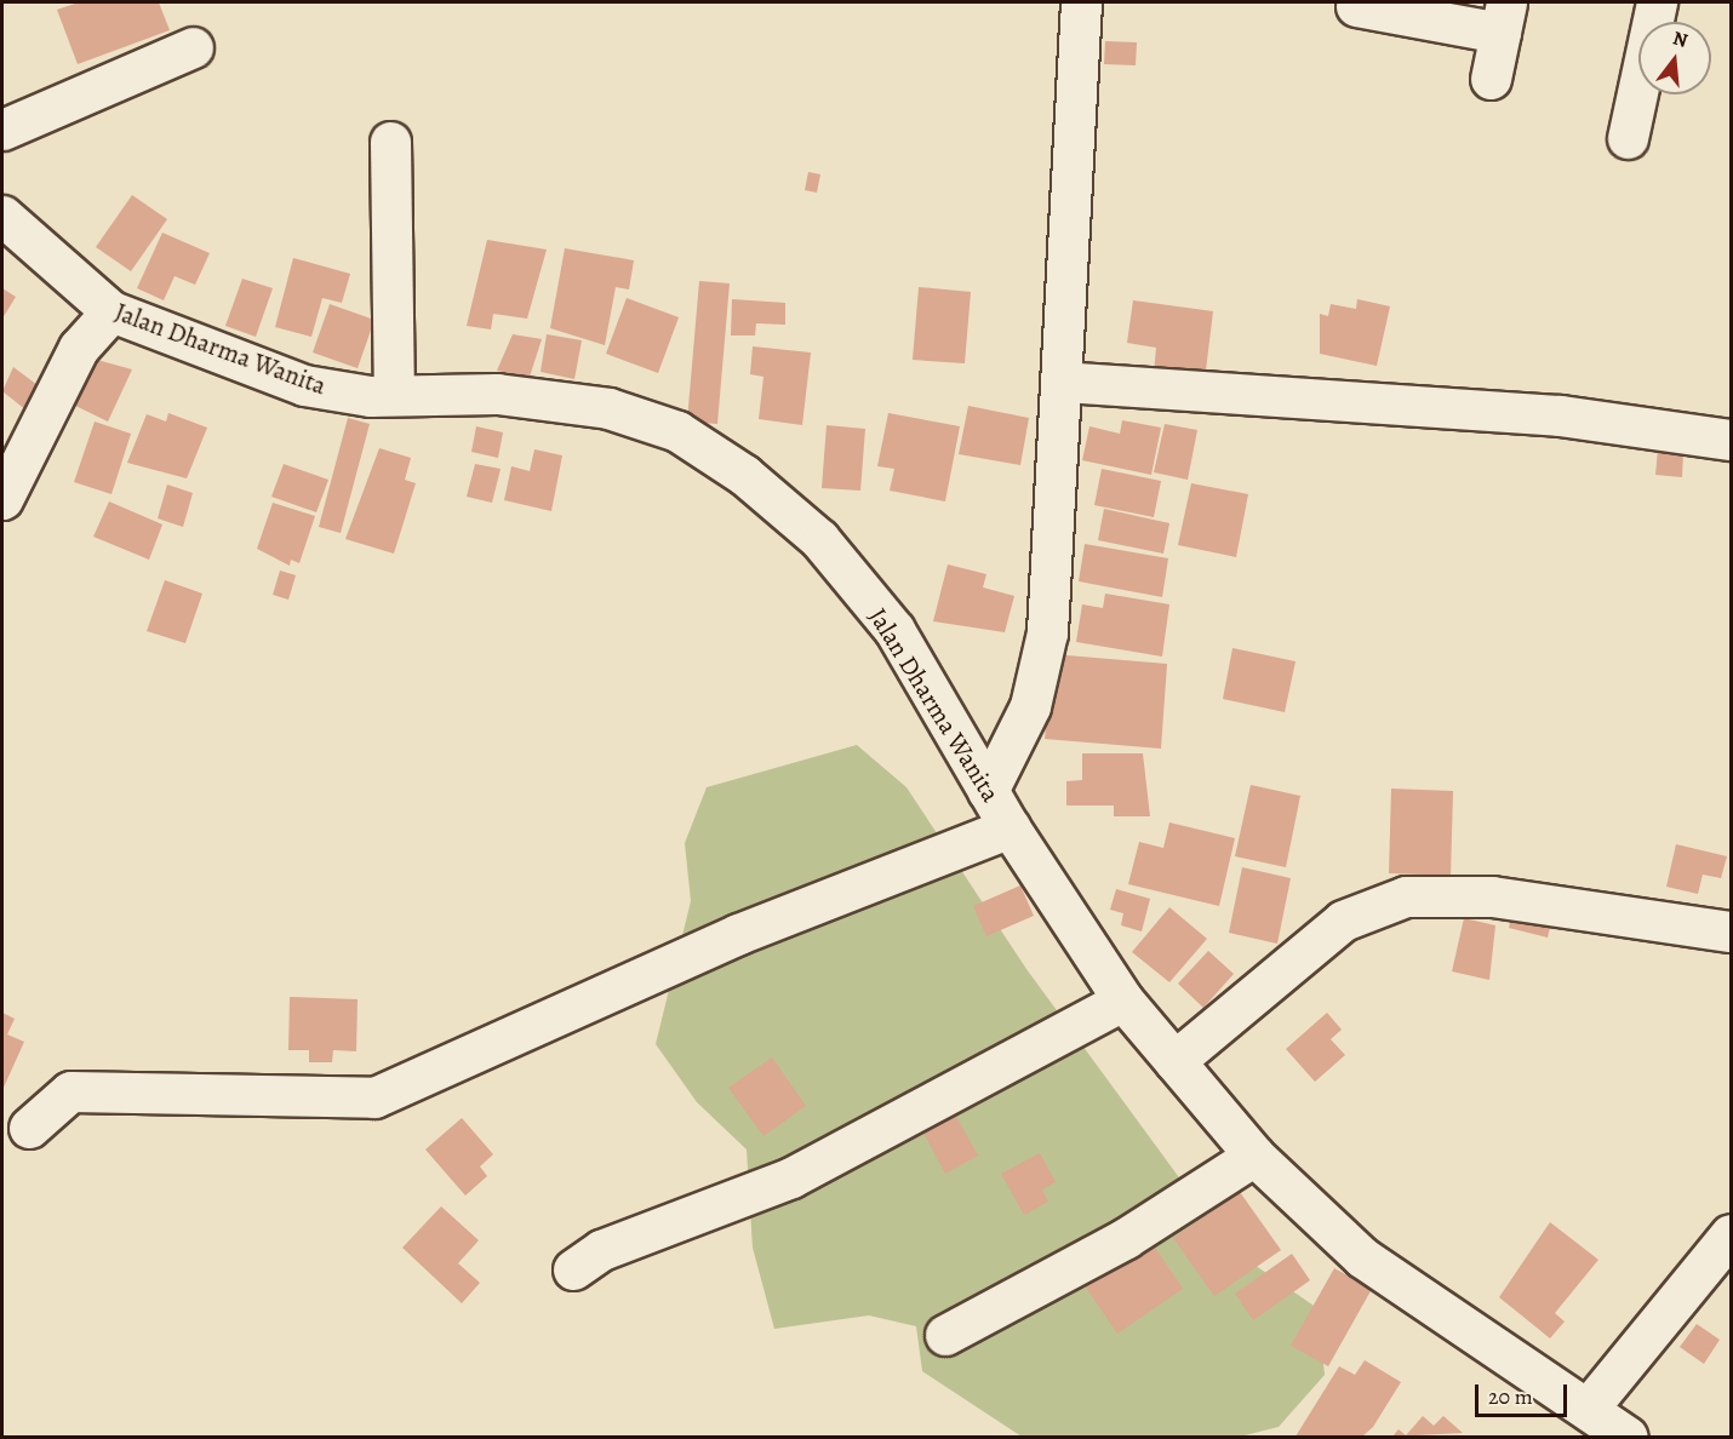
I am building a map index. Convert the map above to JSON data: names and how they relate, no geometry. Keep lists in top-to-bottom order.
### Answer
{
  "streets": {
    "street": ["Jalan Dharma Wanita"]
  },
  "scale_bar": "20 m",
  "north": "top"
}
